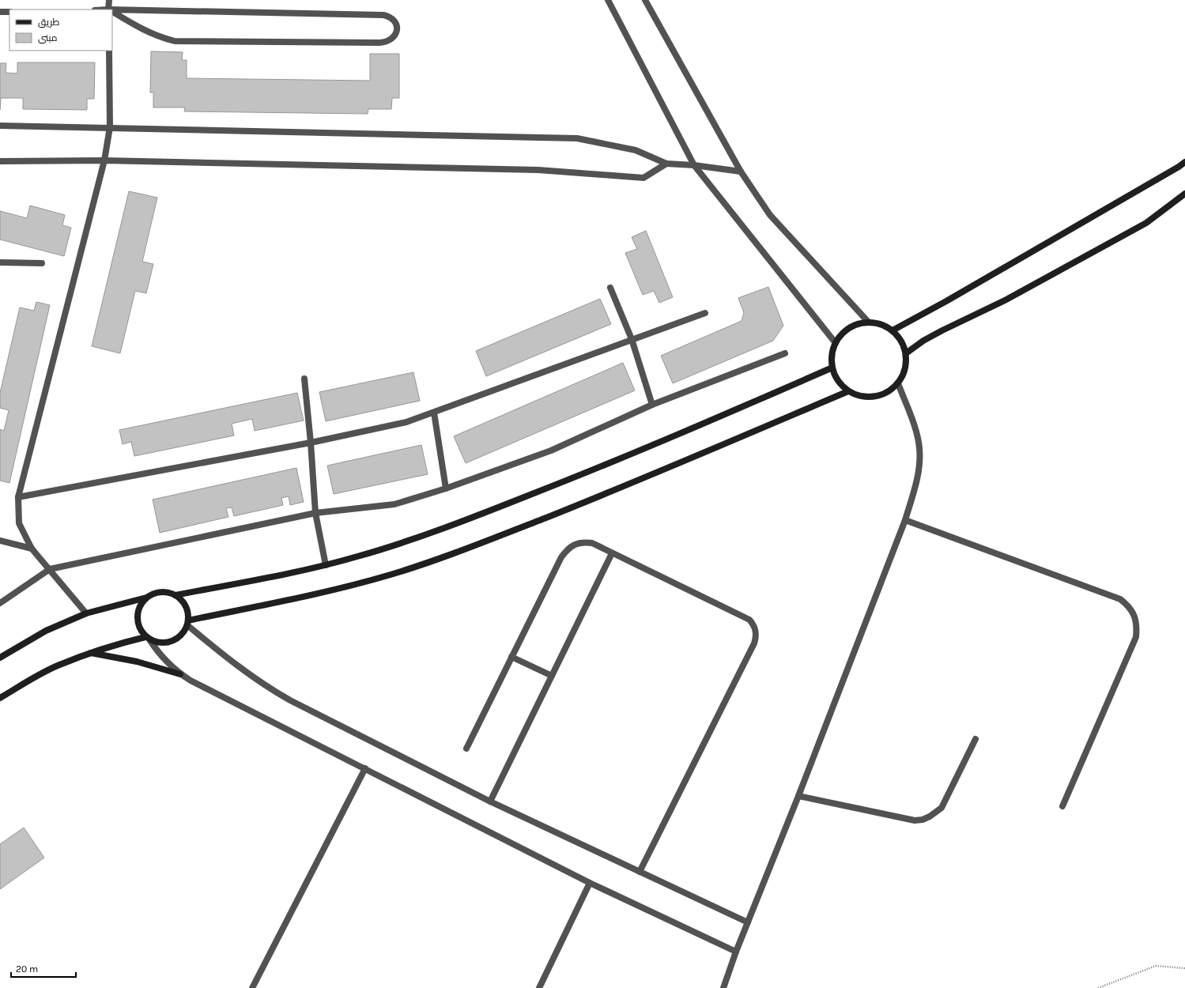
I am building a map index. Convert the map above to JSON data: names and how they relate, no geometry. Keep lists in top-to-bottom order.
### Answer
{
  "legend": ["طريق", "مبنى"],
  "scale_bar": "20 m"
}
